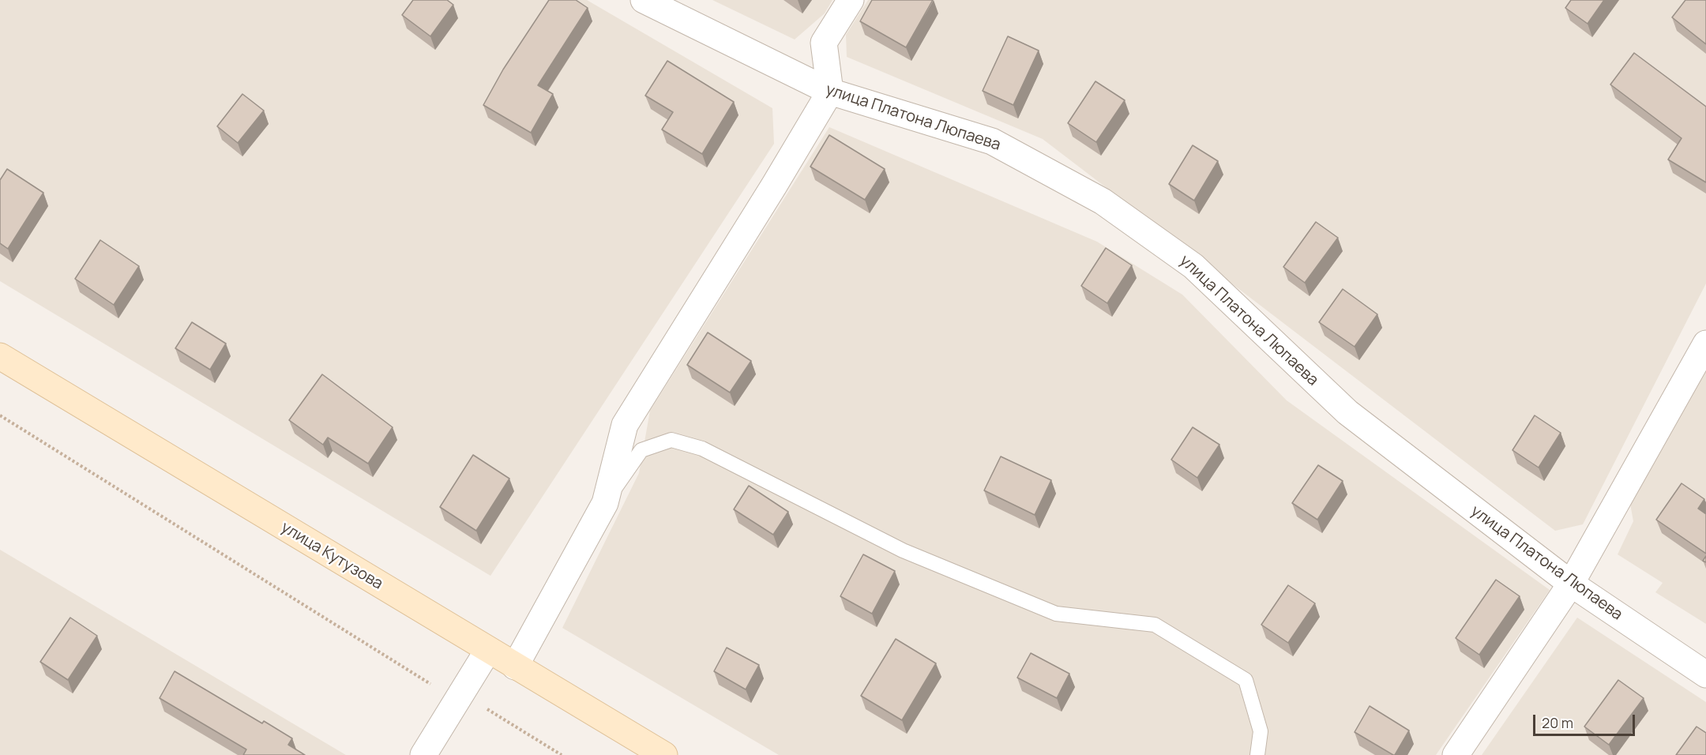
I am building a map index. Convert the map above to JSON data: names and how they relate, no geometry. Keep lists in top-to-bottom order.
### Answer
{
  "streets": {
    "street": ["улица Платона Люпаева", "улица Кутузова"]
  },
  "scale_bar": "20 m"
}
